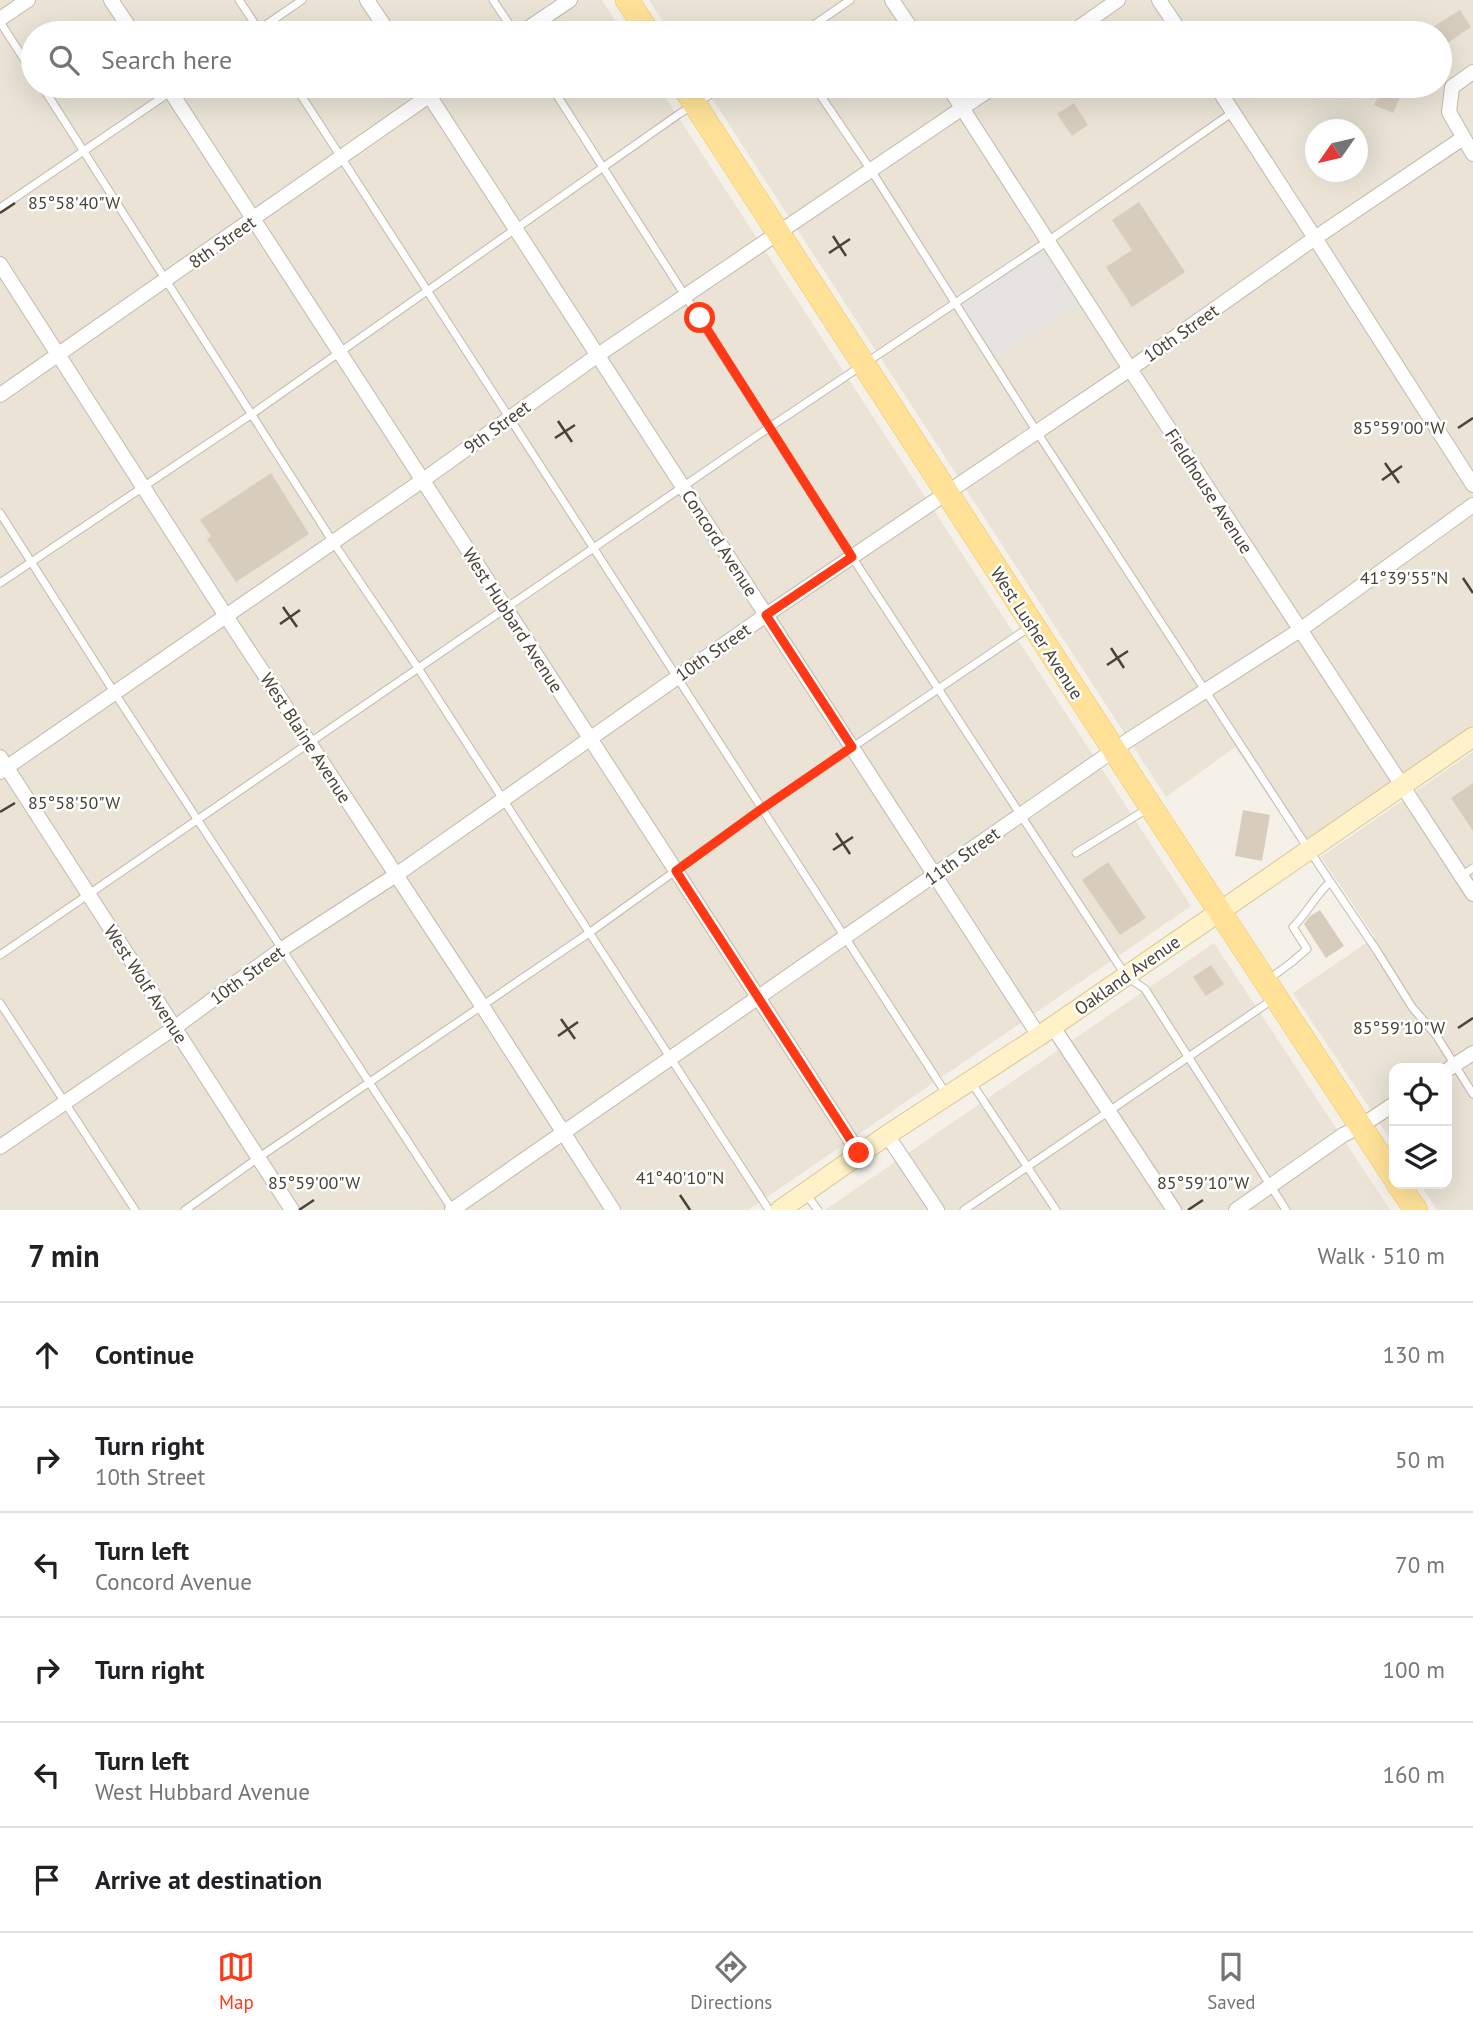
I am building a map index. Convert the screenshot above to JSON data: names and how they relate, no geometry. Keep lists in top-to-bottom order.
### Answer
{
  "streets": {
    "main road": ["West Lusher Avenue"],
    "street": [
      "8th Street",
      "10th Street",
      "9th Street",
      "Fieldhouse Avenue",
      "Concord Avenue",
      "West Hubbard Avenue",
      "West Blaine Avenue",
      "11th Street",
      "Oakland Avenue",
      "West Wolf Avenue"
    ]
  },
  "crossings": [
    ["8th Street", "West Hubbard Avenue"],
    ["8th Street", "West Blaine Avenue"],
    ["10th Street", "Fieldhouse Avenue"],
    ["10th Street", "Concord Avenue"],
    ["10th Street", "West Hubbard Avenue"],
    ["10th Street", "West Lusher Avenue"],
    ["10th Street", "West Blaine Avenue"],
    ["10th Street", "West Wolf Avenue"],
    ["9th Street", "Fieldhouse Avenue"],
    ["9th Street", "Concord Avenue"],
    ["9th Street", "West Hubbard Avenue"],
    ["9th Street", "West Lusher Avenue"],
    ["9th Street", "West Blaine Avenue"],
    ["9th Street", "West Wolf Avenue"],
    ["Fieldhouse Avenue", "11th Street"],
    ["Fieldhouse Avenue", "Oakland Avenue"],
    ["Concord Avenue", "11th Street"],
    ["Concord Avenue", "Oakland Avenue"],
    ["West Hubbard Avenue", "11th Street"],
    ["West Hubbard Avenue", "Oakland Avenue"],
    ["West Lusher Avenue", "11th Street"],
    ["West Lusher Avenue", "Oakland Avenue"],
    ["West Blaine Avenue", "11th Street"]
  ],
  "north": "bottom left",
  "page": {
    "search": "Search here",
    "heading": ["7 min", "Walk · 510 m"],
    "list": [
      ["Continue", "130 m"],
      ["Turn right", "10th Street", "50 m"],
      ["Turn left", "Concord Avenue", "70 m"],
      ["Turn right", "100 m"],
      ["Turn left", "West Hubbard Avenue", "160 m"],
      "Arrive at destination"
    ],
    "nav": ["Map", "Directions", "Saved"]
  },
  "coordinates": [
    "85°58'40\"W",
    "85°59'00\"W",
    "41°39'55\"N",
    "85°58'50\"W",
    "85°59'10\"W",
    "41°40'10\"N"
  ]
}
